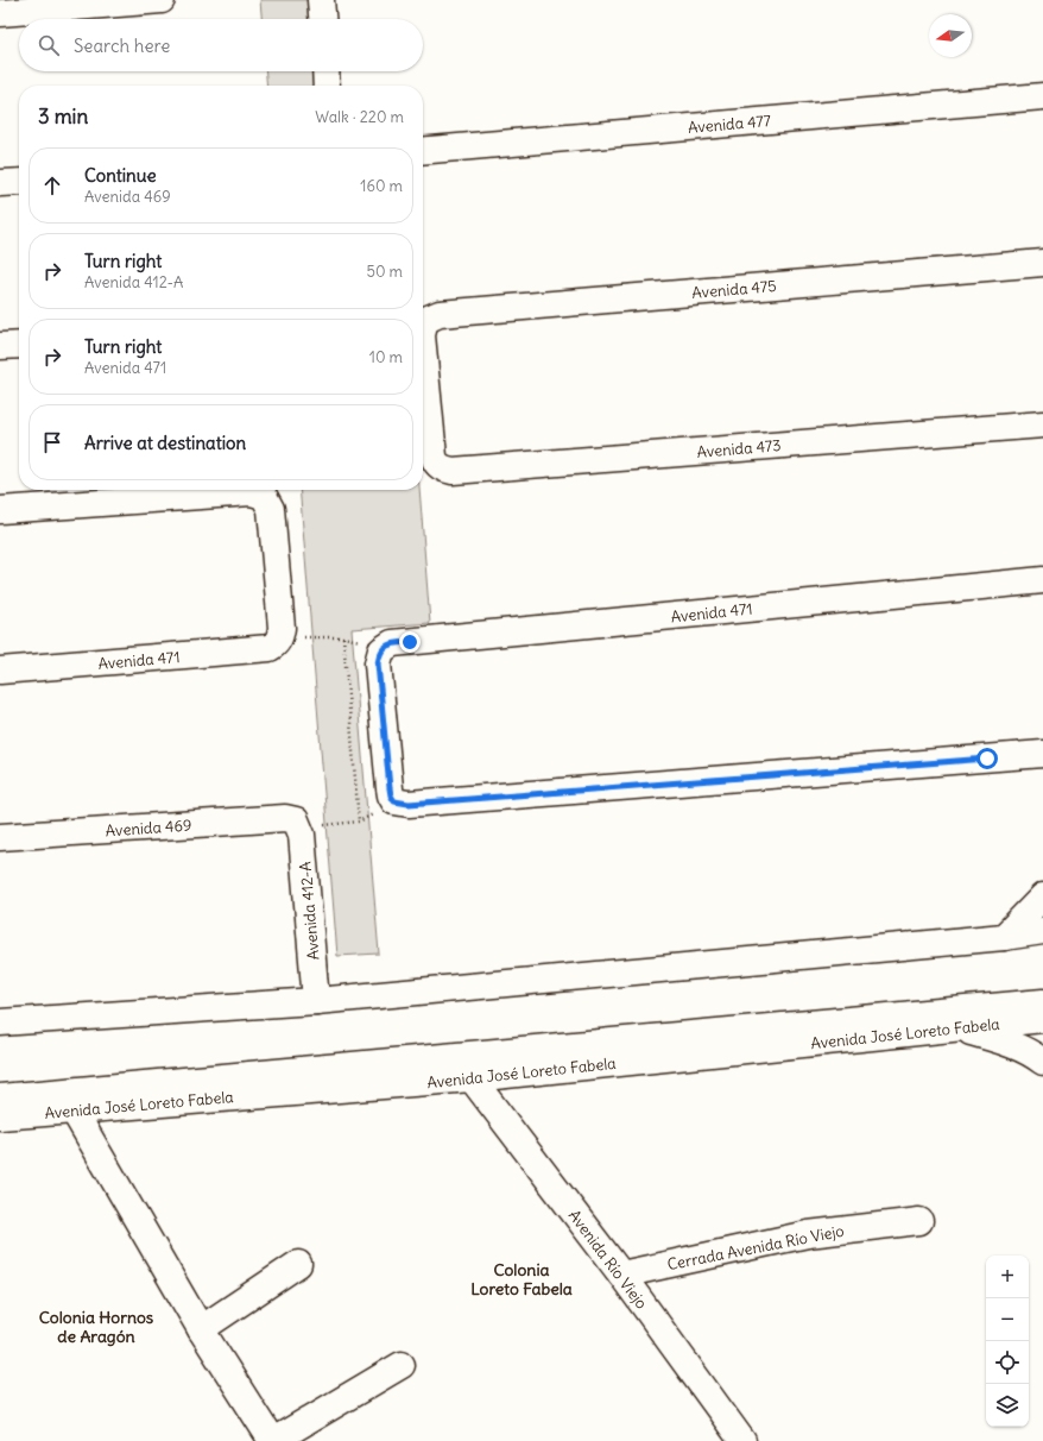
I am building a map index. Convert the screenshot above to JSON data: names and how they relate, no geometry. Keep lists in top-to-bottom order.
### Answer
{
  "streets": {
    "street": [
      "Avenida 477",
      "Avenida 475",
      "Avenida 473",
      "Avenida 471",
      "Avenida 469",
      "Avenida 412-A",
      "Avenida José Loreto Fabela",
      "Cerrada Avenida Río Viejo",
      "Avenida Río Viejo"
    ]
  },
  "crossings": [
    ["Avenida 475", "Avenida 473"],
    ["Avenida 469", "Avenida 412-A"],
    ["Avenida José Loreto Fabela", "Avenida Río Viejo"],
    ["Cerrada Avenida Río Viejo", "Avenida Río Viejo"]
  ],
  "districts": ["Colonia Loreto Fabela", "Colonia Hornos de Aragón"],
  "north": "left",
  "page": {
    "search": "Search here",
    "heading": ["3 min", "Walk · 220 m"],
    "list": [
      ["Continue", "Avenida 469", "160 m"],
      ["Turn right", "Avenida 412-A", "50 m"],
      ["Turn right", "Avenida 471", "10 m"],
      "Arrive at destination"
    ],
    "map_buttons": ["+", "−"]
  }
}
